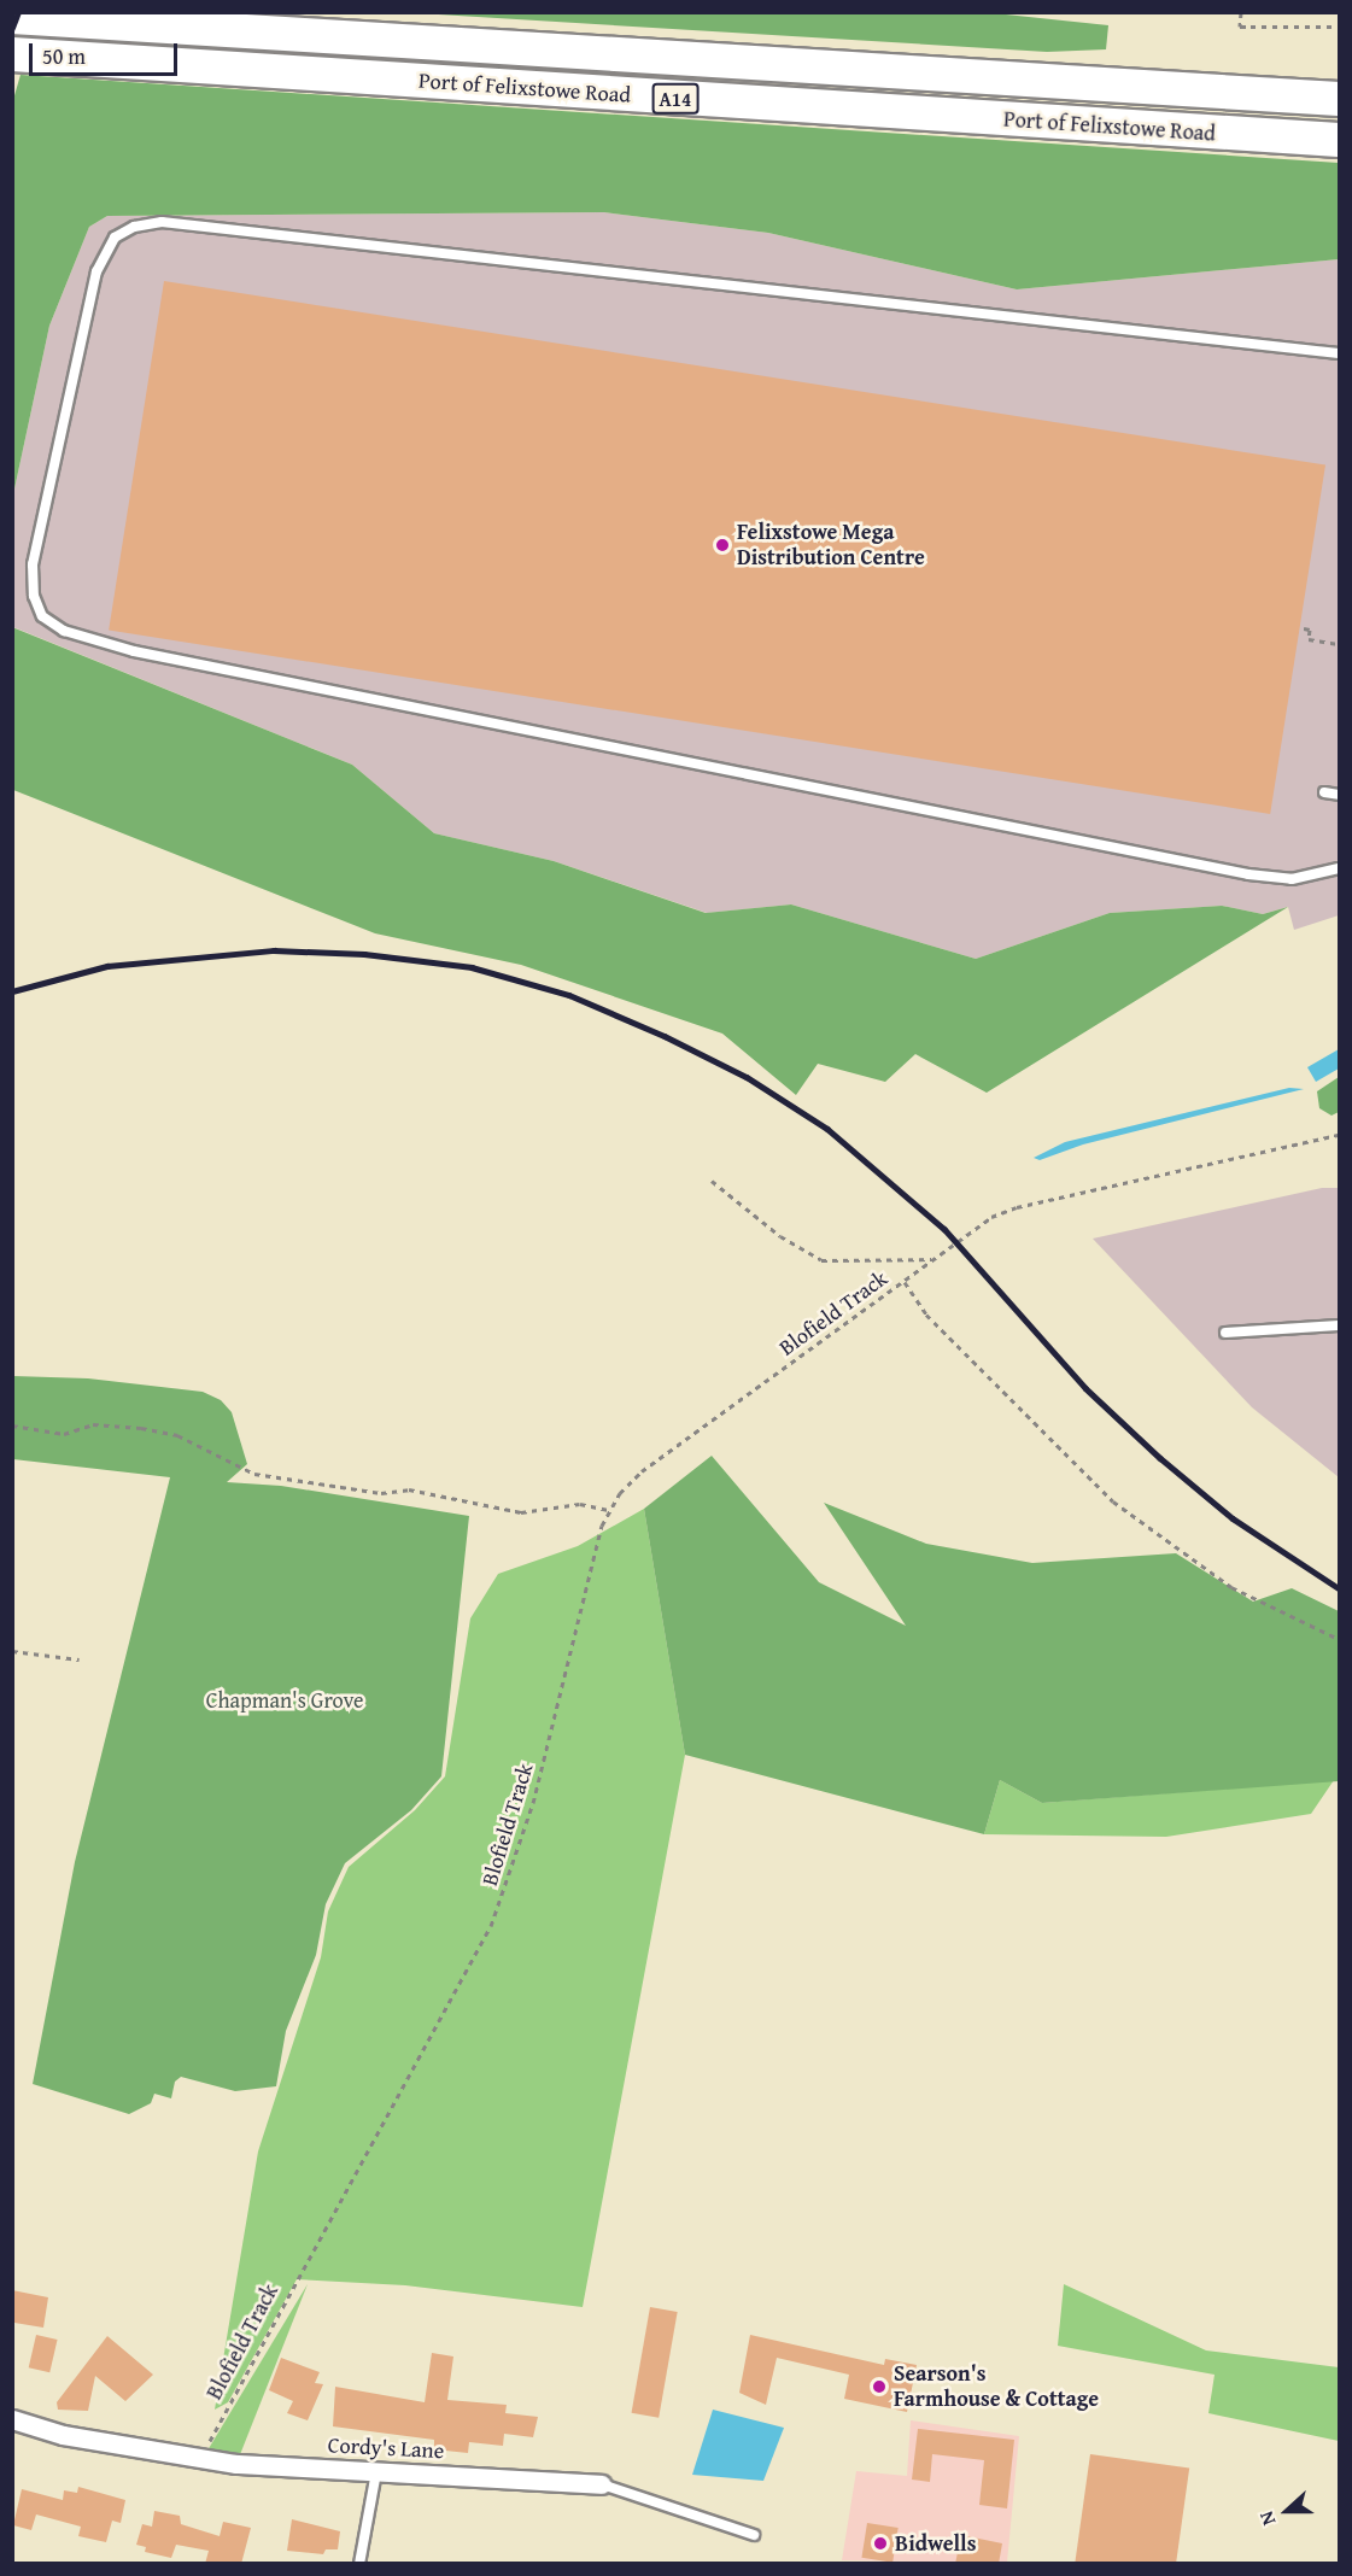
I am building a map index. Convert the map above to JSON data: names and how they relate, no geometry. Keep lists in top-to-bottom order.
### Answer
{
  "streets": {
    "highway": ["Port of Felixstowe Road", "A14"],
    "street": ["Cordy's Lane"],
    "path": ["Blofield Track"]
  },
  "crossings": [
    ["Blofield Track", "Cordy's Lane"]
  ],
  "parks": ["Chapman's Grove"],
  "places": ["Felixstowe Mega Distribution Centre", "Searson's Farmhouse & Cottage", "Bidwells"],
  "scale_bar": "50 m",
  "north": "left"
}
